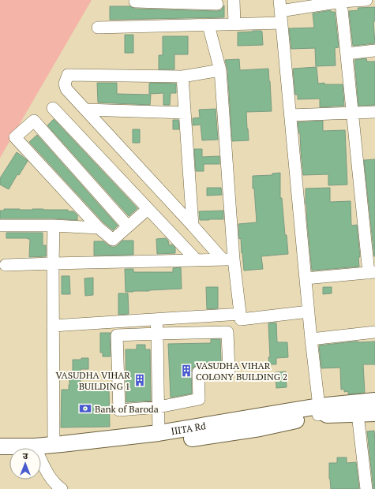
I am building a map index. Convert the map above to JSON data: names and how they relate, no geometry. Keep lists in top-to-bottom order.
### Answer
{
  "streets": {
    "main road": ["IIITA Rd"]
  },
  "places": {
    "building": ["VASUDHA VIHAR COLONY BUILDING 2", "VASUDHA VIHAR BUILDING 1"],
    "bank": ["Bank of Baroda"]
  },
  "north": "top"
}
